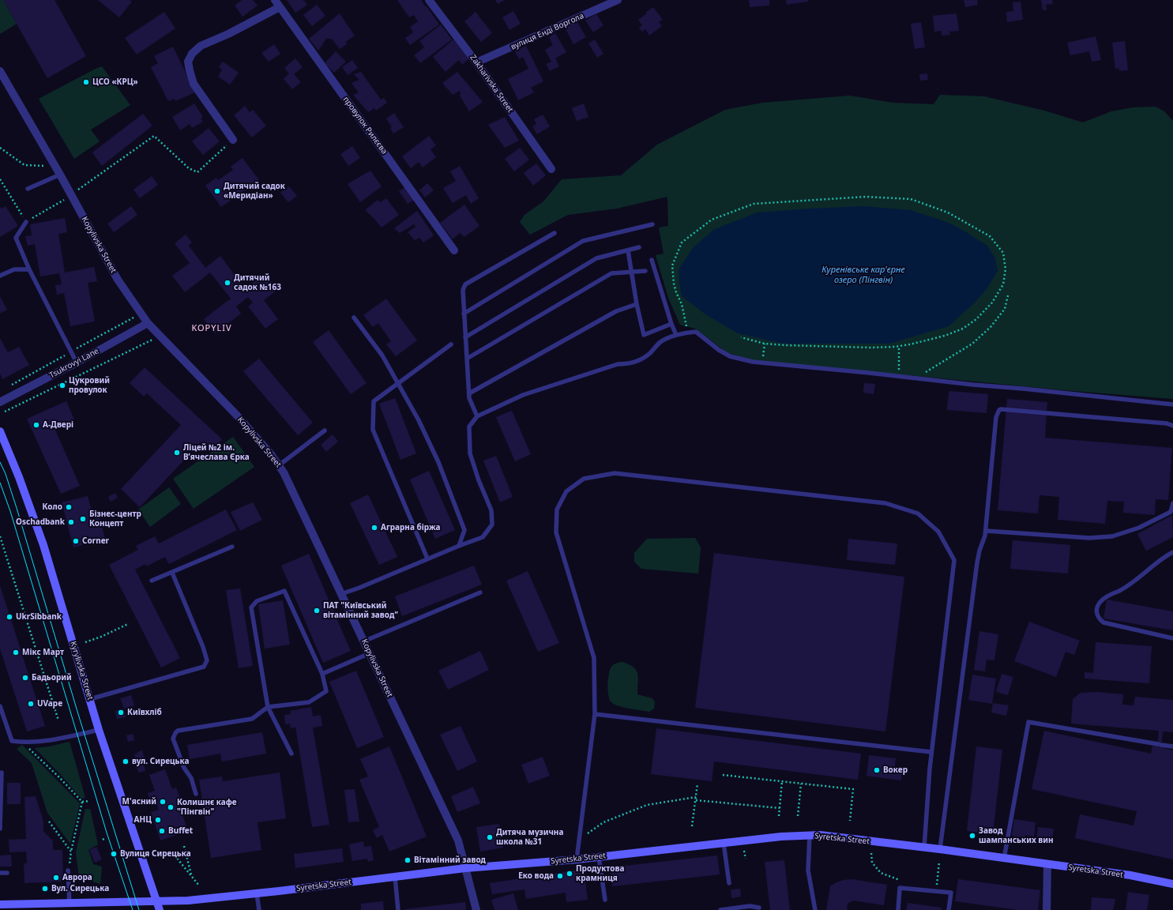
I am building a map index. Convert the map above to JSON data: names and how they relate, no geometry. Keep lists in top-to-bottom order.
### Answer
{
  "streets": {
    "main road": ["Kyrylivska Street", "Syretska Street"],
    "street": [
      "вулиця Енді Воргола",
      "Zakharivska Street",
      "провулок Рилєєва",
      "Kopylivska Street",
      "Tsukrovyi Lane"
    ]
  },
  "crossings": [
    ["вулиця Енді Воргола", "Zakharivska Street"],
    ["Kopylivska Street", "Tsukrovyi Lane"],
    ["Kopylivska Street", "Syretska Street"],
    ["Kyrylivska Street", "Syretska Street"]
  ],
  "districts": ["KOPYLIV"],
  "water": ["Куренівське кар'єрне озеро (Пінгвін)"],
  "places": [
    "ЦСО «КРЦ»",
    "Дитячий садок «Меридіан»",
    "Дитячий садок №163",
    "Цукровий провулок",
    "А-Двері",
    "Ліцей №2 ім. В’ячеслава Єрка",
    "Коло",
    "Бізнес-центр Концепт",
    "Oschadbank",
    "Аграрна біржа",
    "Corner",
    "ПАТ \"Київський вітамінний завод\"",
    "UkrSibbank",
    "Мікс Март",
    "Бадьорий",
    "UVape",
    "Київхліб",
    "вул. Сирецька",
    "Вокер",
    "М'ясний",
    "Колишнє кафе \"Пінгвін\"",
    "АНЦ",
    "Buffet",
    "Завод шампанських вин",
    "Дитяча музична школа №31",
    "Вулиця Сирецька",
    "Вітамінний завод",
    "Продуктова крамниця",
    "Еко вода",
    "Аврора",
    "Вул. Сирецька"
  ]
}
